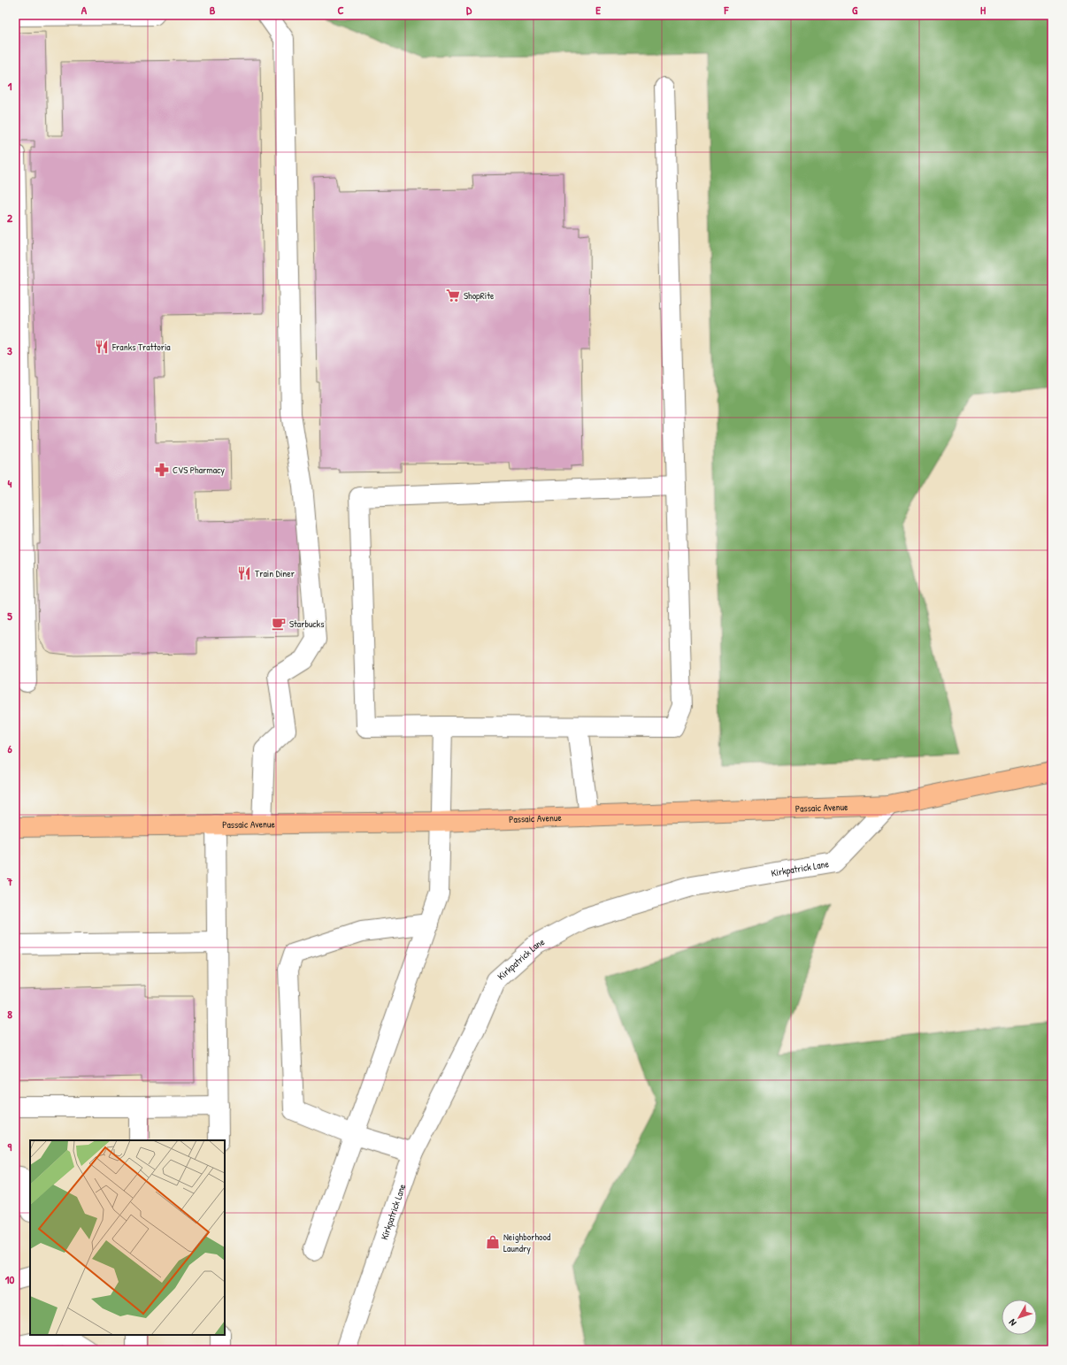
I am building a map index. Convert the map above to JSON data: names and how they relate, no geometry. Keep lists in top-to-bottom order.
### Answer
{
  "streets": {
    "main road": ["Passaic Avenue"],
    "street": ["Kirkpatrick Lane"]
  },
  "crossings": [
    ["Passaic Avenue", "Kirkpatrick Lane"]
  ],
  "places": {
    "supermarket": ["ShopRite"],
    "restaurant": ["Franks Trattoria", "Train Diner"],
    "pharmacy": ["CVS Pharmacy"],
    "cafe": ["Starbucks"],
    "shop": ["Neighborhood Laundry"]
  },
  "north": "bottom left",
  "grid": {
    "columns": [
      "A",
      "B",
      "C",
      "D",
      "E",
      "F",
      "G",
      "H"
    ],
    "rows": [
      "1",
      "2",
      "3",
      "4",
      "5",
      "6",
      "7",
      "8",
      "9",
      "10"
    ]
  }
}
